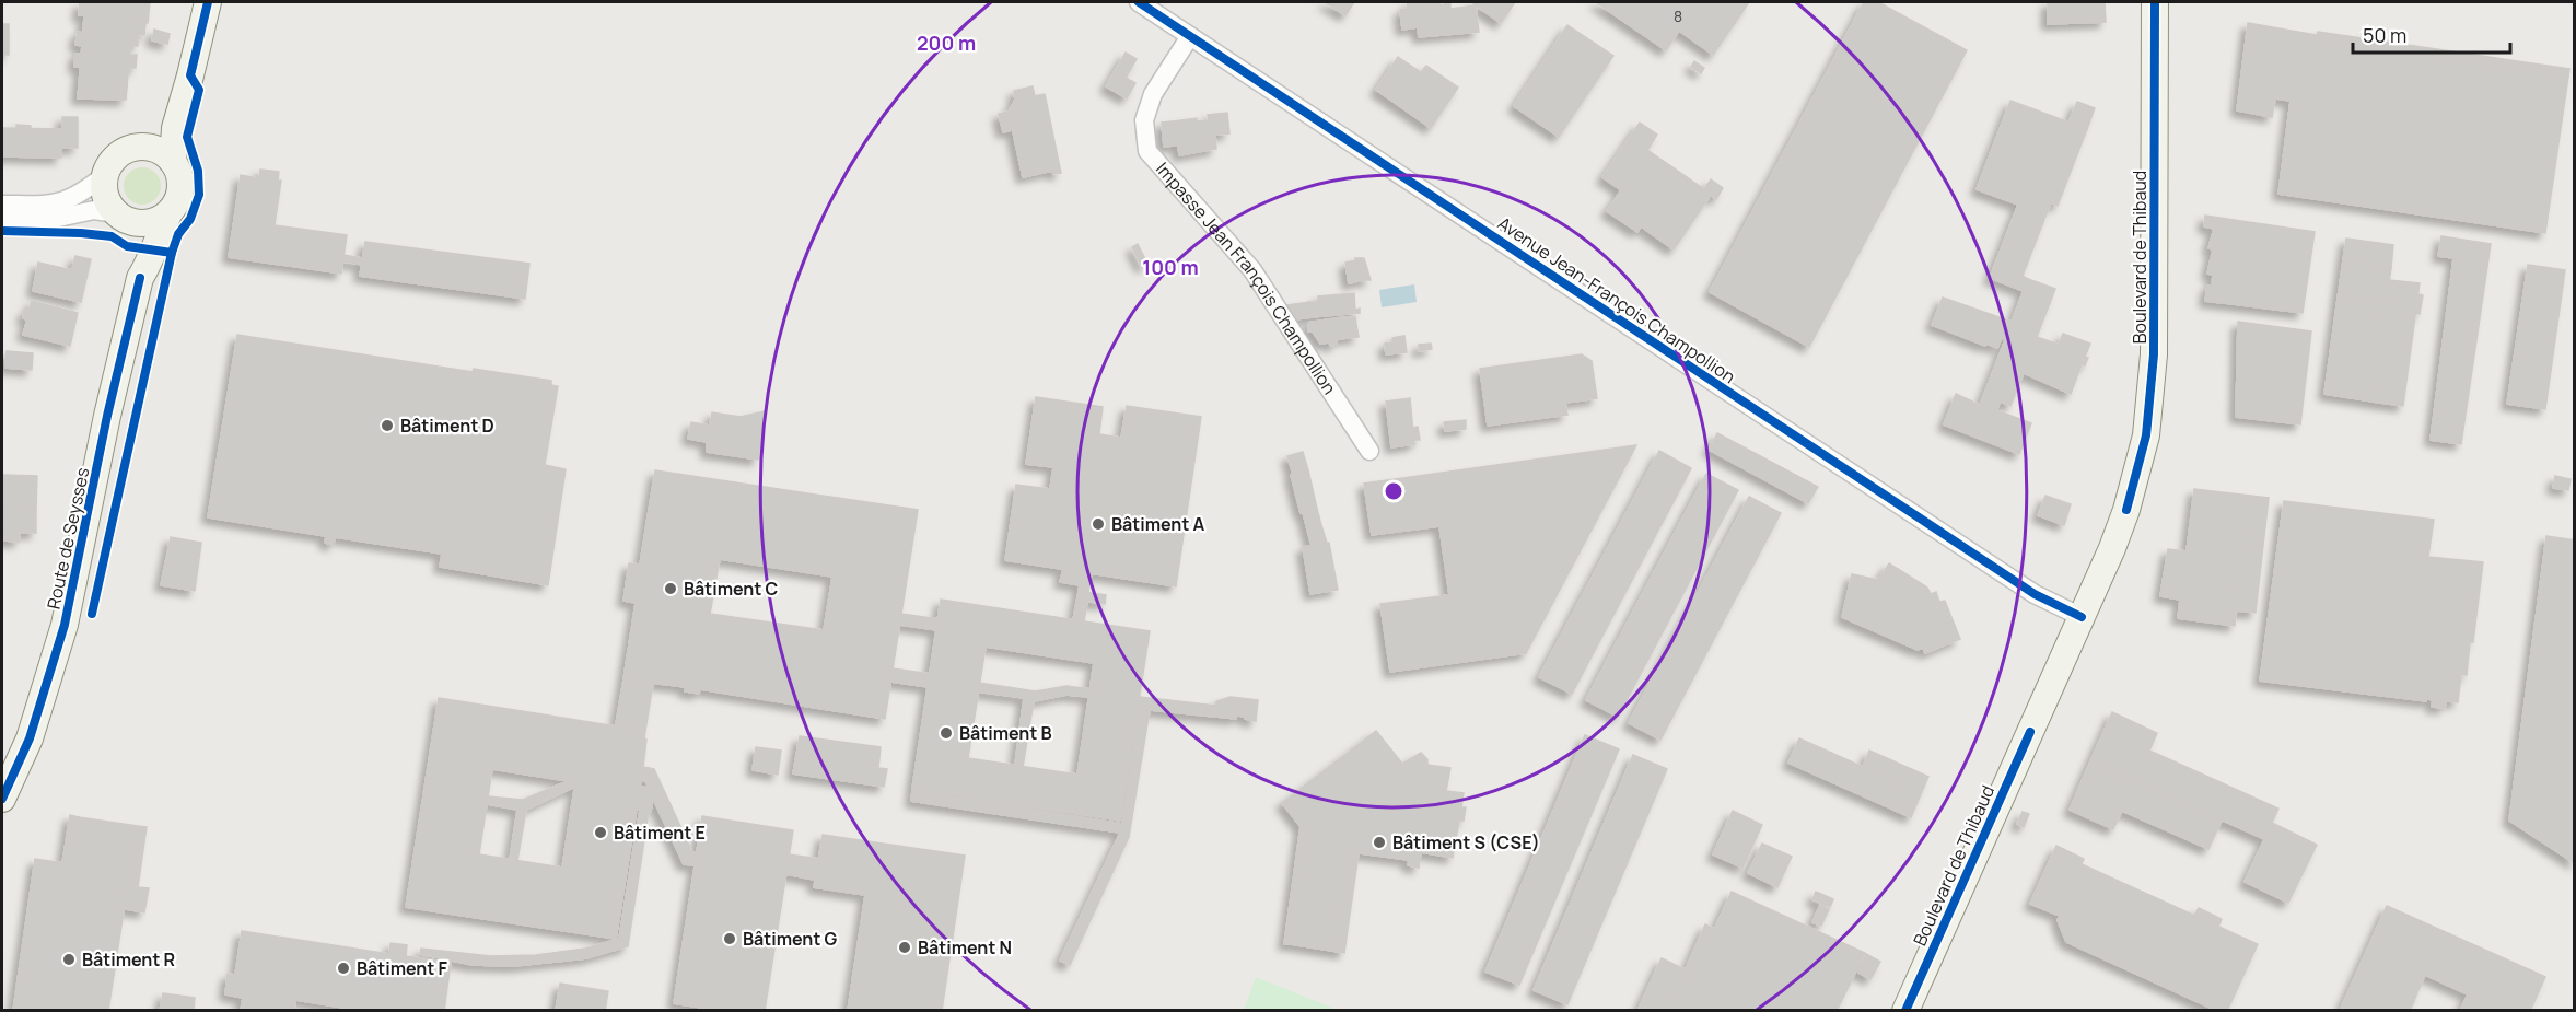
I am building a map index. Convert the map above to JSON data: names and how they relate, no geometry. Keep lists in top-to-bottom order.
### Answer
{
  "streets": {
    "main road": ["Boulevard de Thibaud", "Route de Seysses"],
    "street": ["Impasse Jean François Champollion", "Avenue Jean-François Champollion"]
  },
  "crossings": [
    ["Boulevard de Thibaud", "Avenue Jean-François Champollion"],
    ["Impasse Jean François Champollion", "Avenue Jean-François Champollion"]
  ],
  "places": [
    "Bâtiment D",
    "Bâtiment A",
    "Bâtiment C",
    "Bâtiment B",
    "Bâtiment E",
    "Bâtiment S (CSE)",
    "Bâtiment G",
    "Bâtiment N",
    "Bâtiment R",
    "Bâtiment F"
  ],
  "house_numbers": ["8"],
  "scale_bar": "50 m",
  "rings": ["200 m", "100 m"]
}
